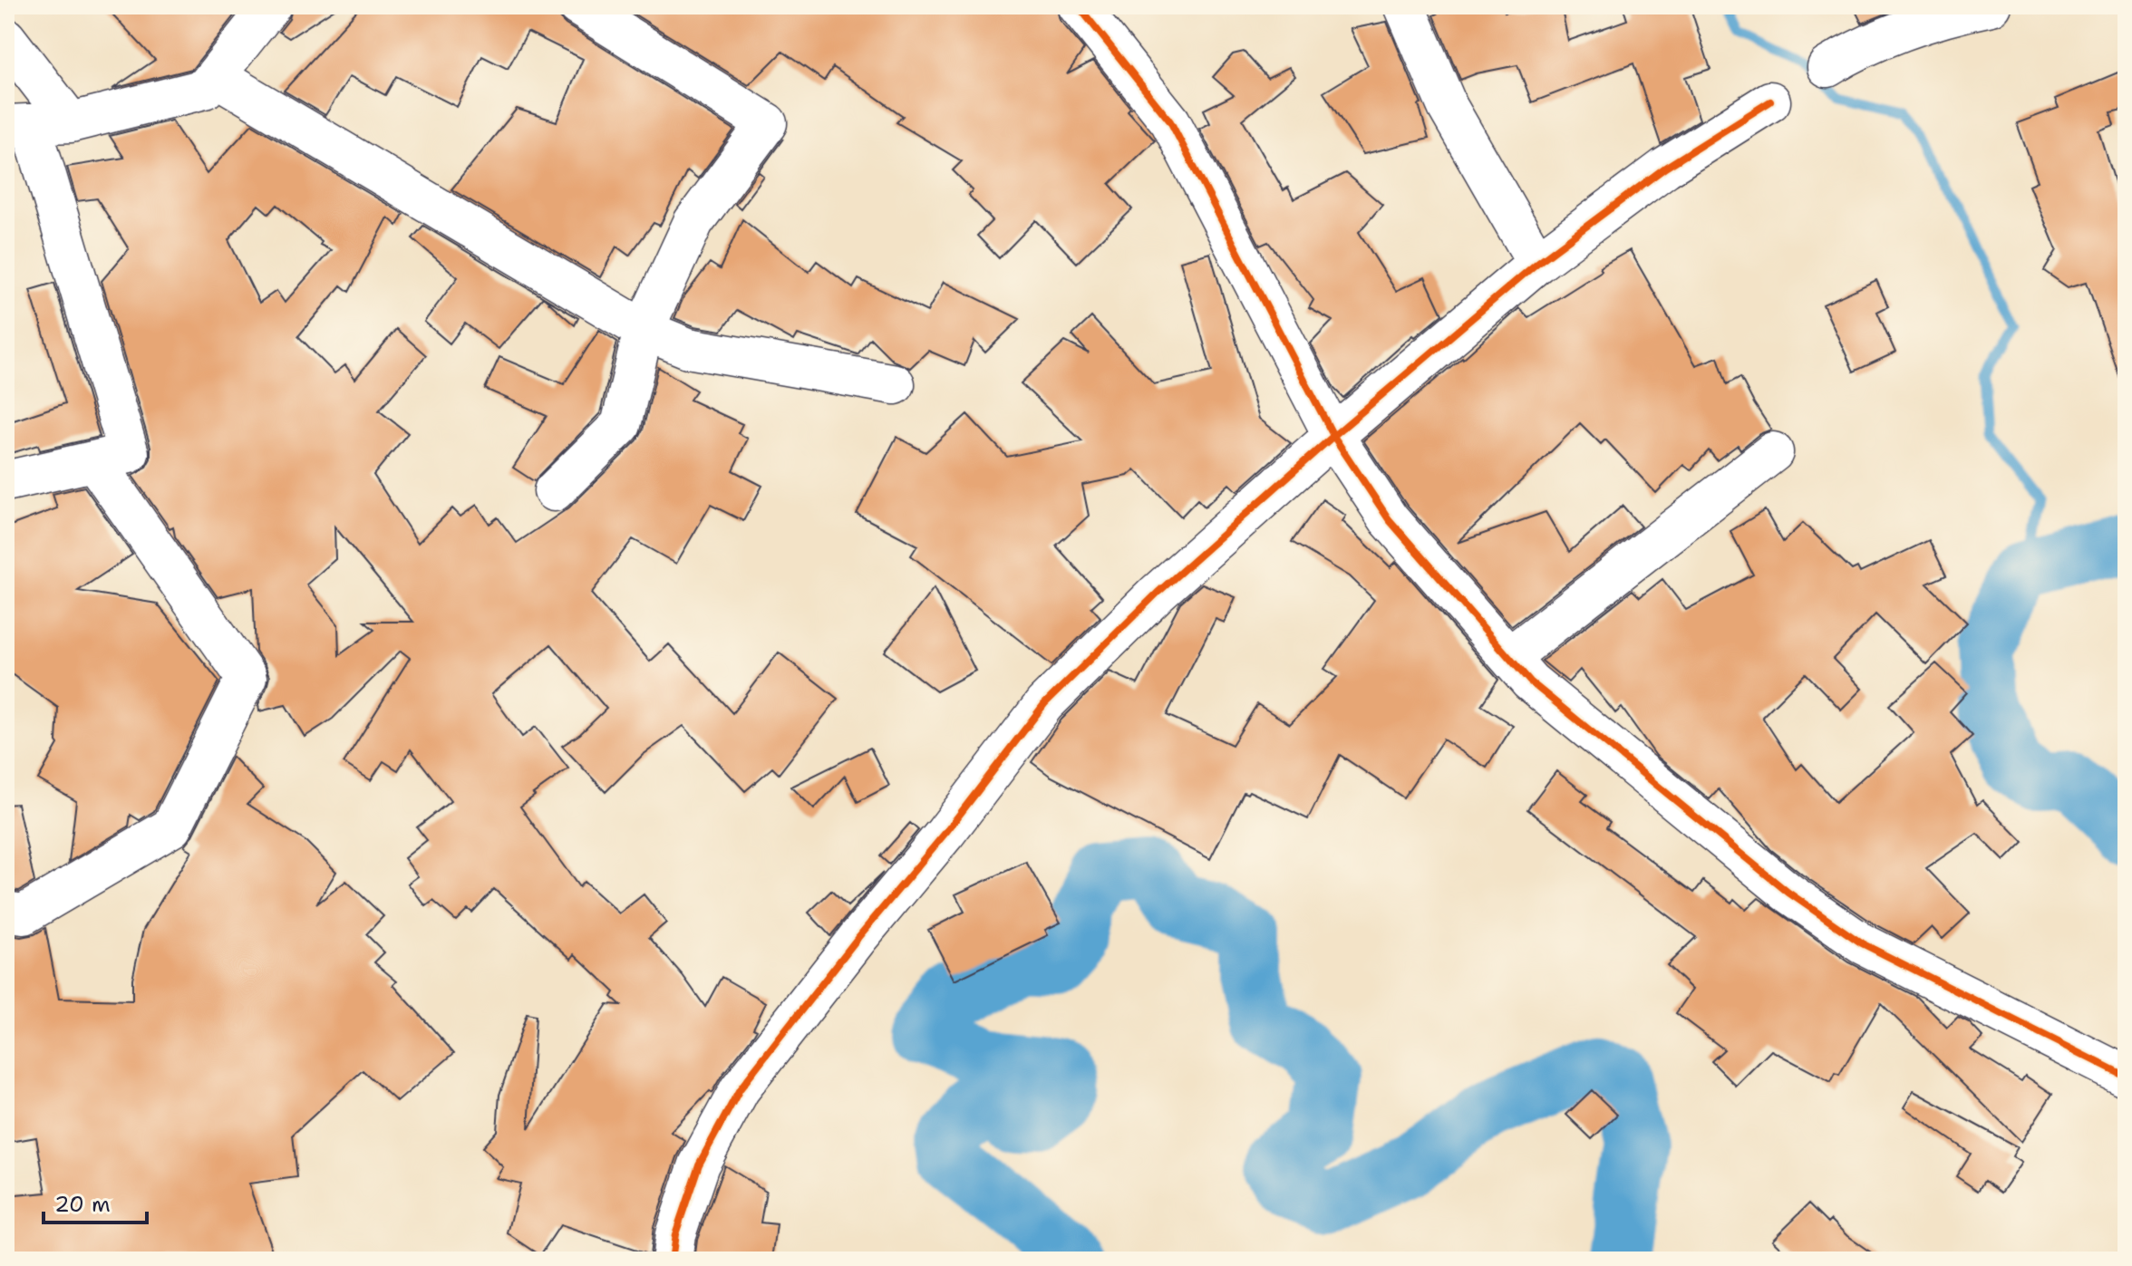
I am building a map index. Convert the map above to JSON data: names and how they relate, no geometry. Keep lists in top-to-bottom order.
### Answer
{
  "scale_bar": "20 m"
}
